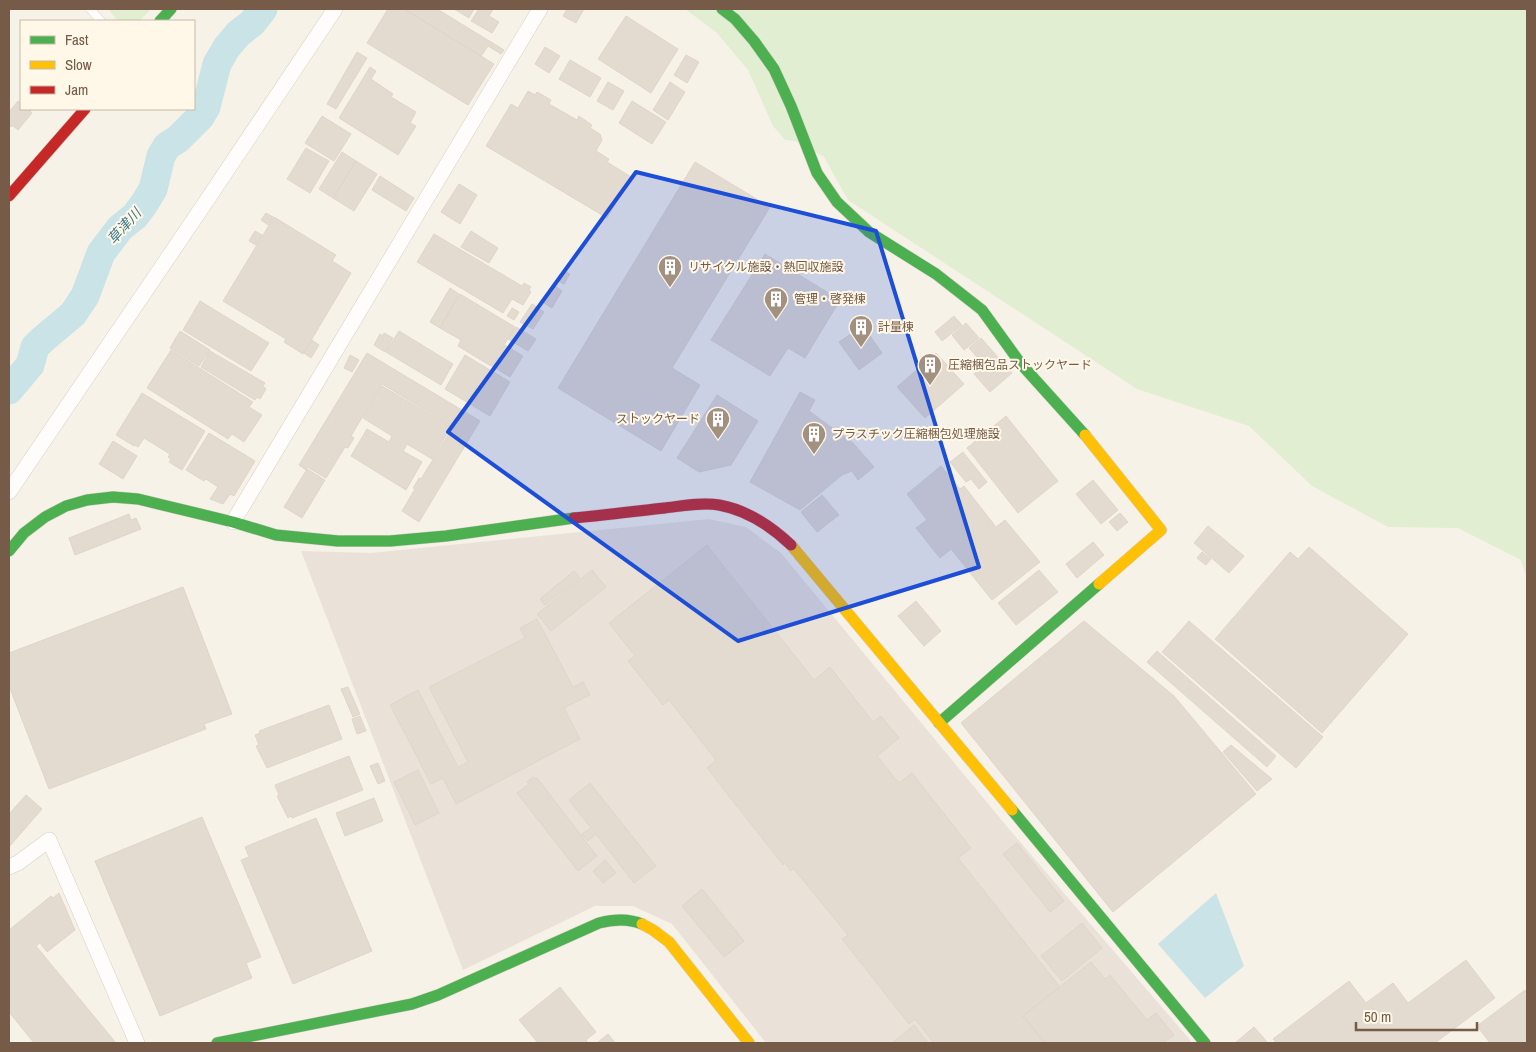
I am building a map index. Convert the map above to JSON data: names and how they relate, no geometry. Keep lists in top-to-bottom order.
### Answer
{
  "water": ["草津川"],
  "places": {
    "building": [
      "リサイクル施設・熱回収施設",
      "管理・啓発棟",
      "計量棟",
      "圧縮梱包品ストックヤード",
      "ストックヤード",
      "プラスチック圧縮梱包処理施設"
    ]
  },
  "legend": ["Fast", "Slow", "Jam"],
  "scale_bar": "50 m"
}
